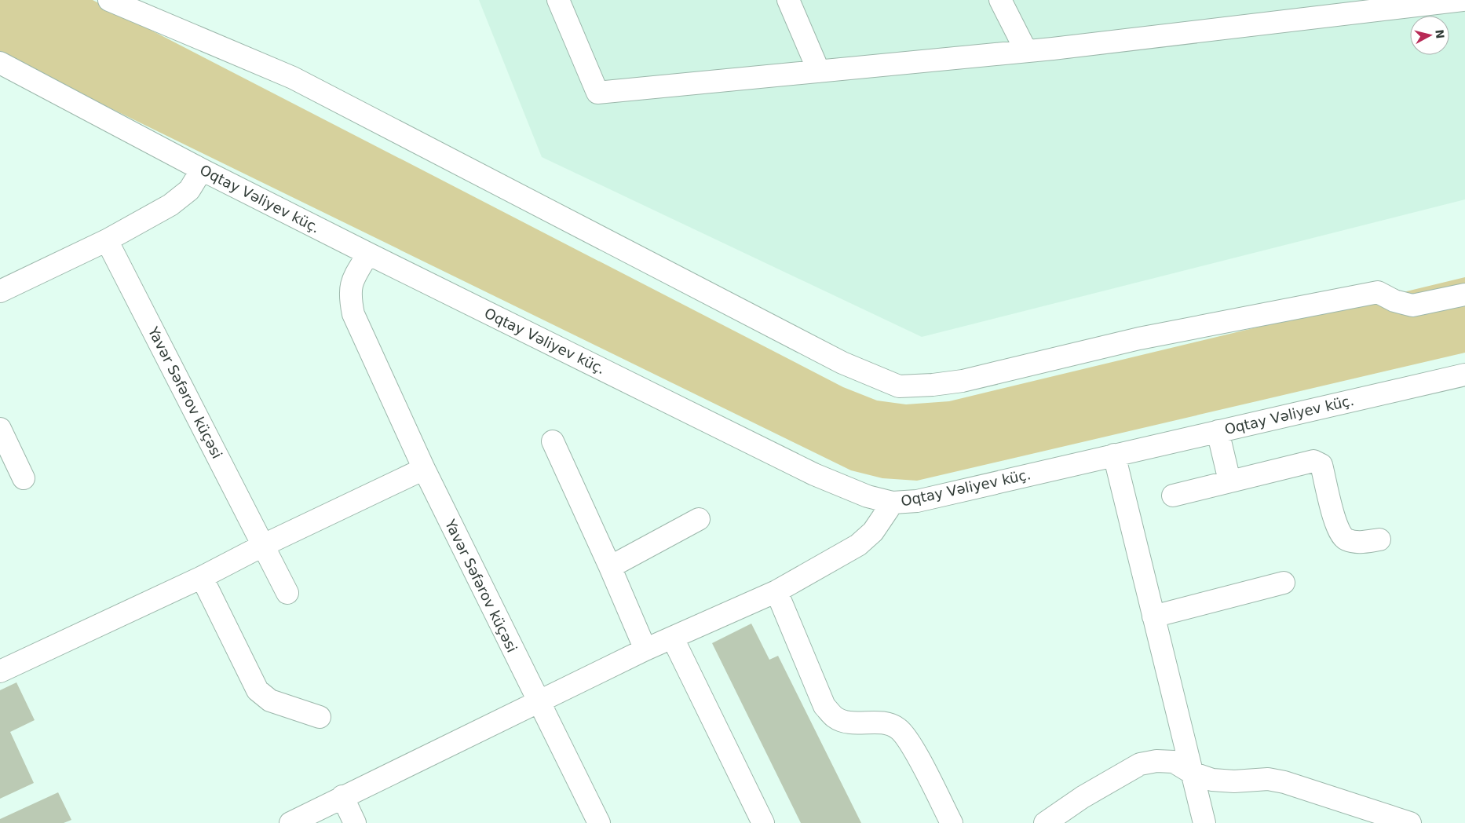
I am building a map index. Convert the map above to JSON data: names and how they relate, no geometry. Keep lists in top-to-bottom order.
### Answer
{
  "streets": {
    "street": ["Oqtay Vəliyev küç.", "Yavər Səfərov küçəsi"]
  },
  "crossings": [
    ["Oqtay Vəliyev küç.", "Yavər Səfərov küçəsi"]
  ],
  "north": "right"
}
